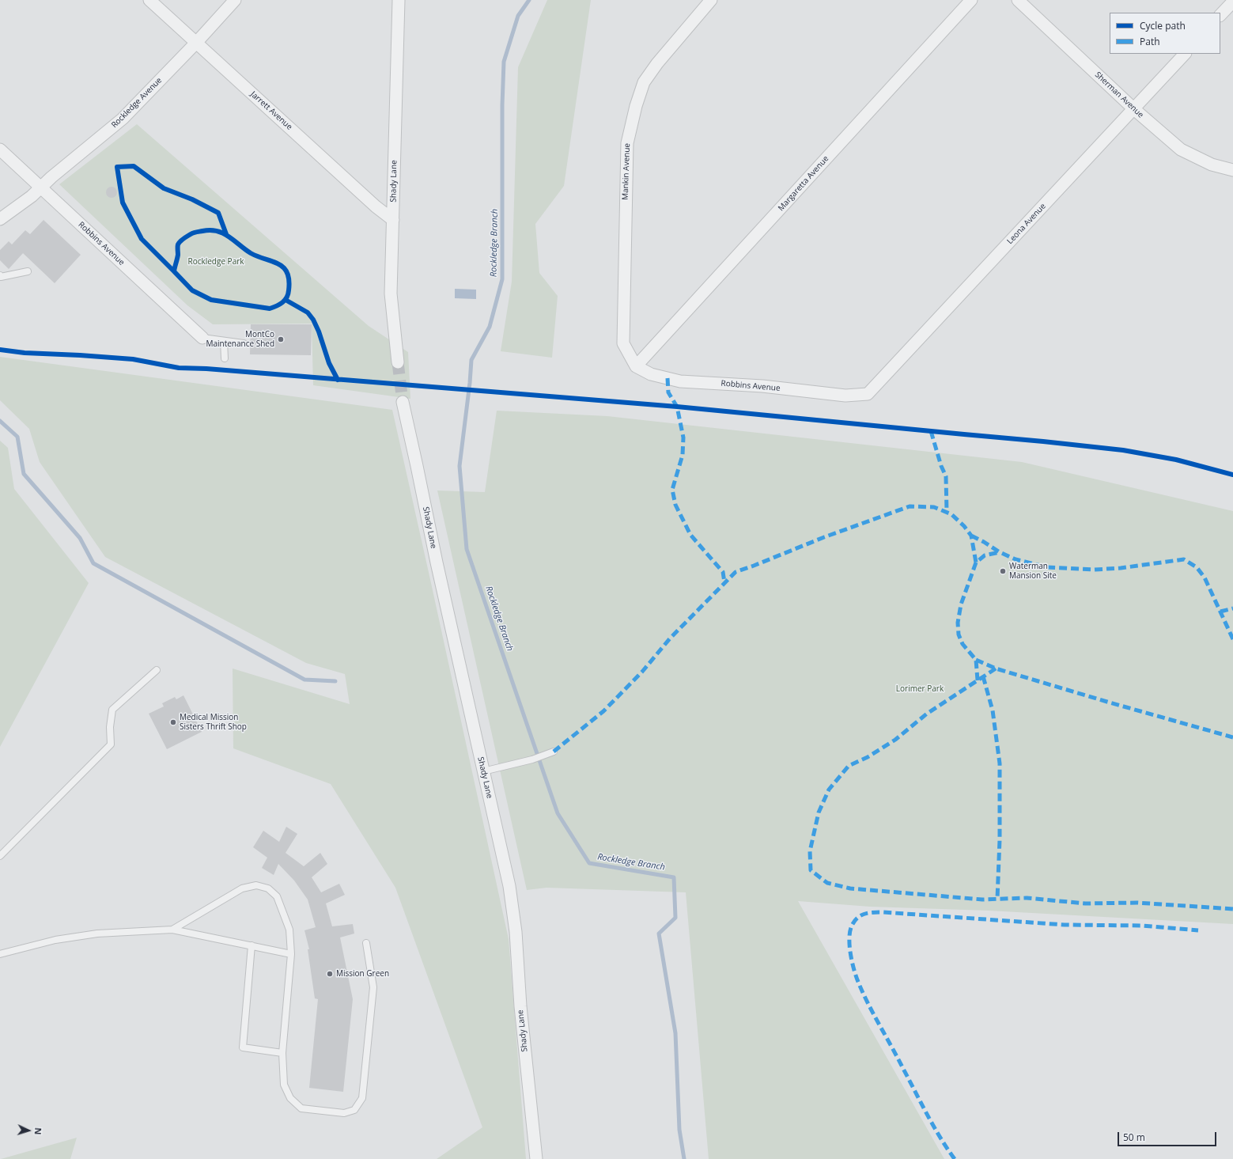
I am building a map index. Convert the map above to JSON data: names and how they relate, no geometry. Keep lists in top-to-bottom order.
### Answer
{
  "streets": {
    "street": [
      "Sherman Avenue",
      "Rockledge Avenue",
      "Jarrett Avenue",
      "Mankin Avenue",
      "Shady Lane",
      "Margaretta Avenue",
      "Leona Avenue",
      "Robbins Avenue"
    ]
  },
  "crossings": [
    ["Sherman Avenue", "Leona Avenue"],
    ["Rockledge Avenue", "Jarrett Avenue"],
    ["Rockledge Avenue", "Robbins Avenue"],
    ["Jarrett Avenue", "Shady Lane"],
    ["Mankin Avenue", "Margaretta Avenue"],
    ["Mankin Avenue", "Robbins Avenue"],
    ["Margaretta Avenue", "Robbins Avenue"],
    ["Leona Avenue", "Robbins Avenue"]
  ],
  "water": ["Rockledge Branch"],
  "parks": ["Rockledge Park", "Lorimer Park"],
  "places": [
    "MontCo Maintenance Shed",
    "Waterman Mansion Site",
    "Medical Mission Sisters Thrift Shop",
    "Mission Green"
  ],
  "legend": ["Cycle path", "Path"],
  "scale_bar": "50 m",
  "north": "right"
}
